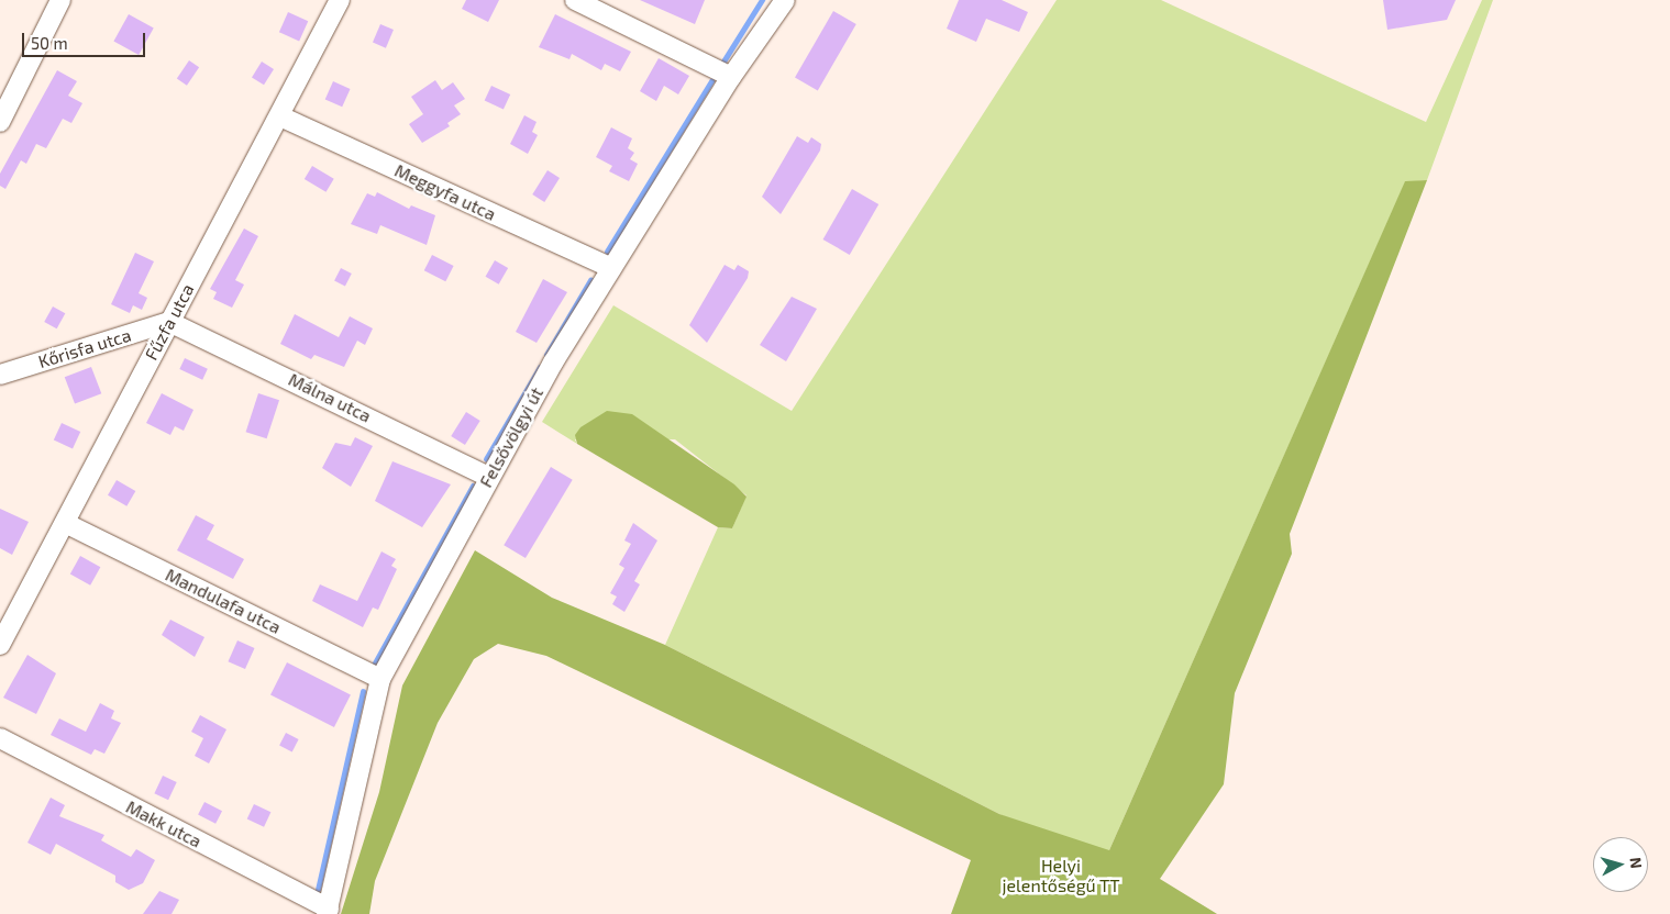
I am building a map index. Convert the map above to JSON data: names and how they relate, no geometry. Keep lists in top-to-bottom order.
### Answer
{
  "streets": {
    "street": [
      "Meggyfa utca",
      "Fűzfa utca",
      "Kőrisfa utca",
      "Málna utca",
      "Felsővölgyi út",
      "Mandulafa utca",
      "Makk utca"
    ]
  },
  "crossings": [
    ["Meggyfa utca", "Fűzfa utca"],
    ["Meggyfa utca", "Felsővölgyi út"],
    ["Fűzfa utca", "Kőrisfa utca"],
    ["Fűzfa utca", "Málna utca"],
    ["Fűzfa utca", "Mandulafa utca"],
    ["Kőrisfa utca", "Málna utca"],
    ["Málna utca", "Felsővölgyi út"],
    ["Felsővölgyi út", "Mandulafa utca"],
    ["Felsővölgyi út", "Makk utca"]
  ],
  "parks": ["Helyi jelentőségű TT"],
  "scale_bar": "50 m",
  "north": "right"
}
